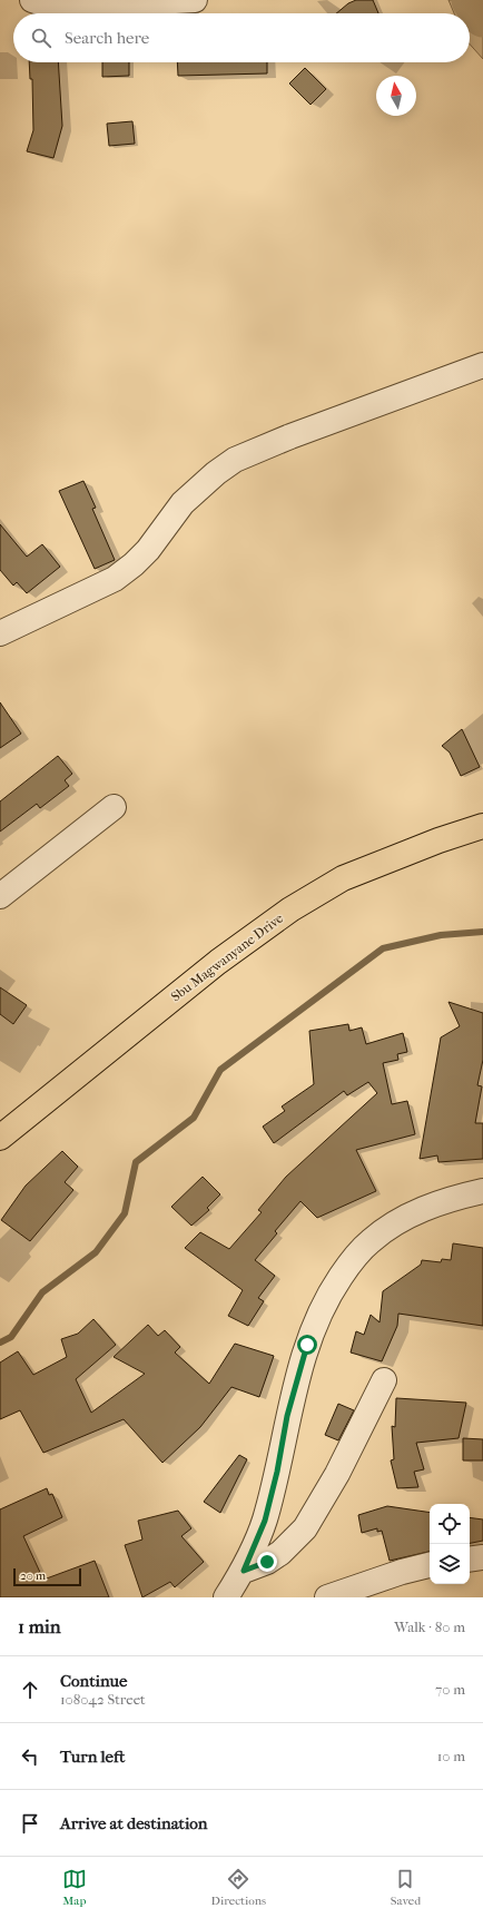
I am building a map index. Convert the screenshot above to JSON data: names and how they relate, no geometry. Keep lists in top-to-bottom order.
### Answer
{
  "streets": {
    "main road": ["Sbu Magwanyane Drive"]
  },
  "scale_bar": "20 m",
  "north": "top",
  "page": {
    "search": "Search here",
    "scale": "20 m",
    "heading": ["1 min", "Walk · 80 m"],
    "list": [
      ["Continue", "108042 Street", "70 m"],
      ["Turn left", "10 m"],
      "Arrive at destination"
    ],
    "nav": ["Map", "Directions", "Saved"]
  }
}
